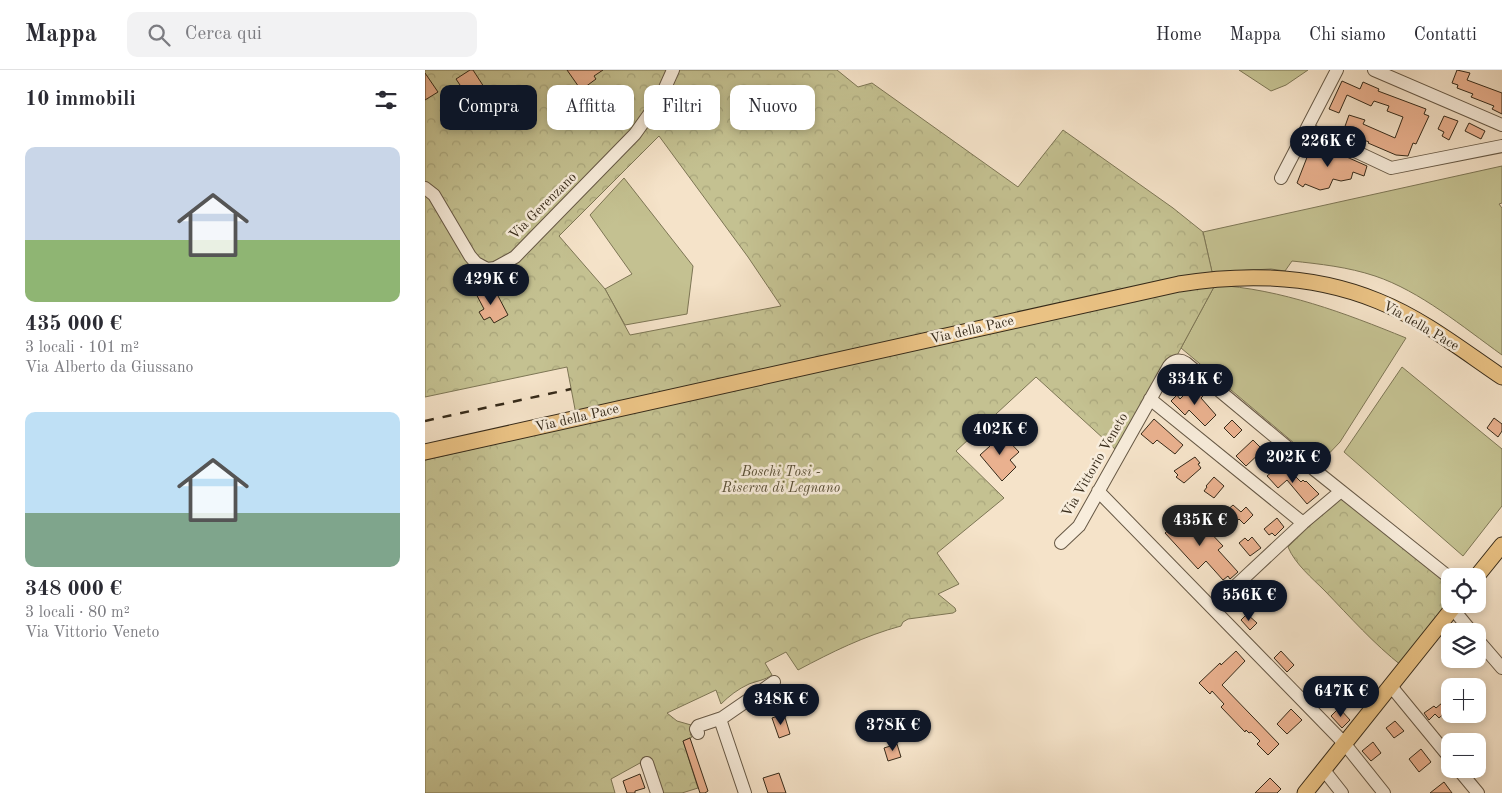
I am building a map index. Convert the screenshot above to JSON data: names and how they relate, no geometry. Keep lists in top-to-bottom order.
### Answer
{
  "streets": {
    "main road": ["Via della Pace"],
    "street": ["Via Gerenzano", "Via Vittorio Veneto"]
  },
  "parks": ["Boschi Tosi - Riserva di Legnano"],
  "page": {
    "header": "Mappa",
    "search": "Cerca qui",
    "nav": [
      "Home",
      "Mappa",
      "Chi siamo",
      "Contatti"
    ],
    "heading": "10 immobili",
    "chip": [
      "Compra",
      "Affitta",
      "Filtri",
      "Nuovo"
    ],
    "price": [
      "226K €",
      "429K €",
      "334K €",
      "402K €",
      "202K €",
      "435K €",
      "556K €",
      "647K €",
      "348K €",
      "378K €"
    ],
    "list": [
      {
        "name": "435 000 €",
        "note": "3 locali · 101 m² · Via Alberto da Giussano"
      },
      {
        "name": "348 000 €",
        "note": "3 locali · 80 m² · Via Vittorio Veneto"
      }
    ],
    "map_buttons": ["+", "−"]
  }
}
